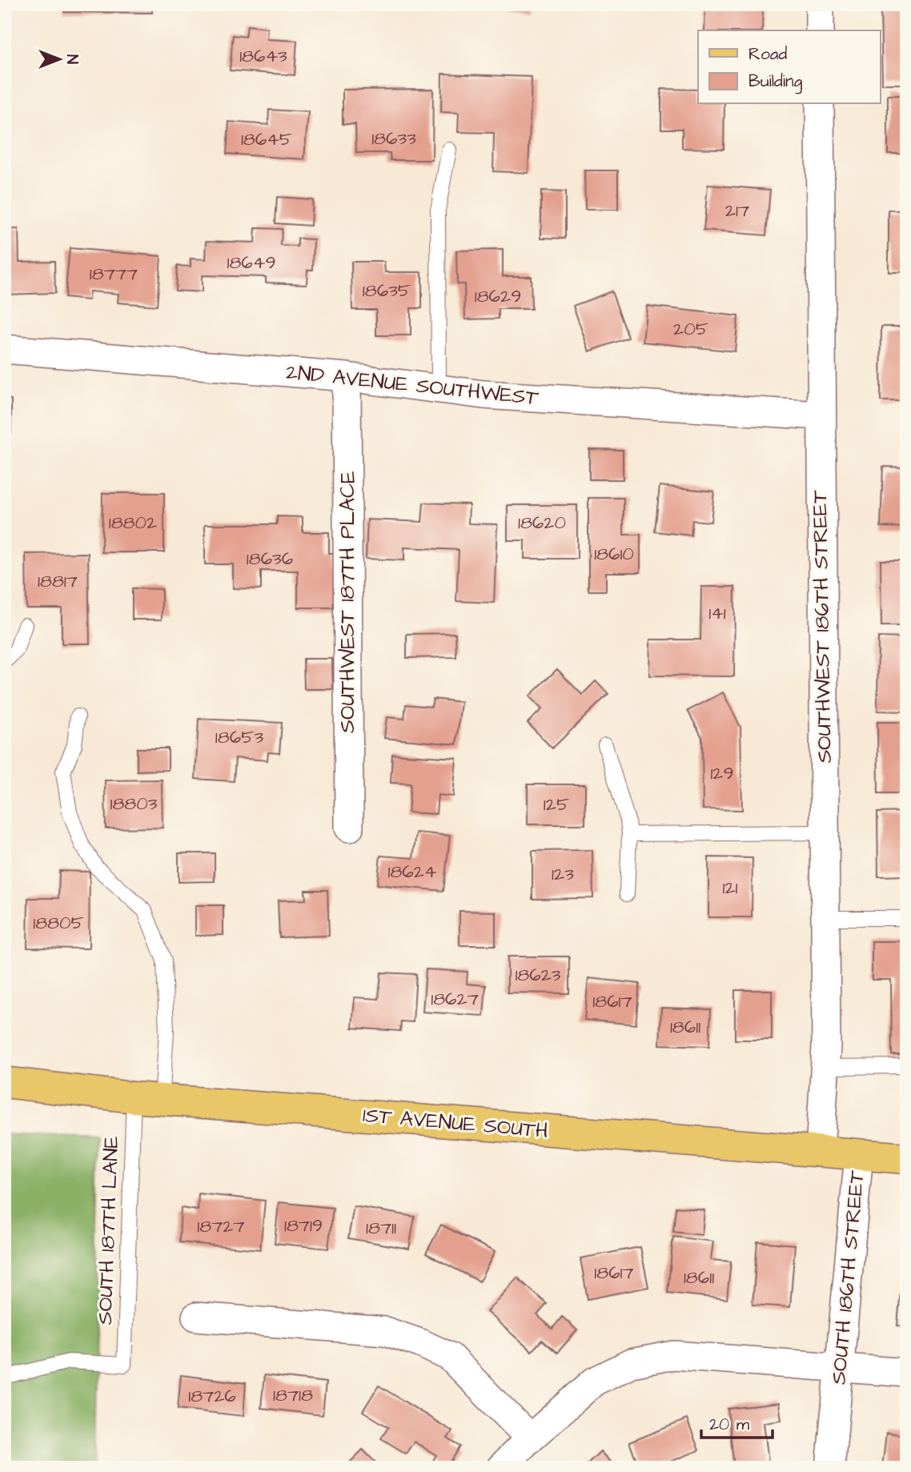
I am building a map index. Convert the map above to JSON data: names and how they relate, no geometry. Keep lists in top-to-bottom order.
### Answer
{
  "streets": {
    "main road": ["1ST AVENUE SOUTH"],
    "street": [
      "2ND AVENUE SOUTHWEST",
      "SOUTHWEST 187TH PLACE",
      "SOUTHWEST 186TH STREET",
      "SOUTH 186TH STREET"
    ],
    "lane": ["SOUTH 187TH LANE"]
  },
  "crossings": [
    ["2ND AVENUE SOUTHWEST", "SOUTHWEST 187TH PLACE"],
    ["2ND AVENUE SOUTHWEST", "SOUTHWEST 186TH STREET"],
    ["SOUTHWEST 186TH STREET", "1ST AVENUE SOUTH"],
    ["1ST AVENUE SOUTH", "SOUTH 187TH LANE"],
    ["1ST AVENUE SOUTH", "SOUTH 186TH STREET"]
  ],
  "house_numbers": [
    "18643",
    "18633",
    "18645",
    "217",
    "18649",
    "18777",
    "18635",
    "18629",
    "205",
    "18802",
    "18620",
    "18610",
    "18636",
    "18817",
    "141",
    "18653",
    "129",
    "18803",
    "125",
    "18624",
    "123",
    "121",
    "18805",
    "18623",
    "18627",
    "18617",
    "18611",
    "18719",
    "18727",
    "18711",
    "18617",
    "18611",
    "18718",
    "18726"
  ],
  "legend": ["Road", "Building"],
  "scale_bar": "20 m",
  "north": "right"
}
